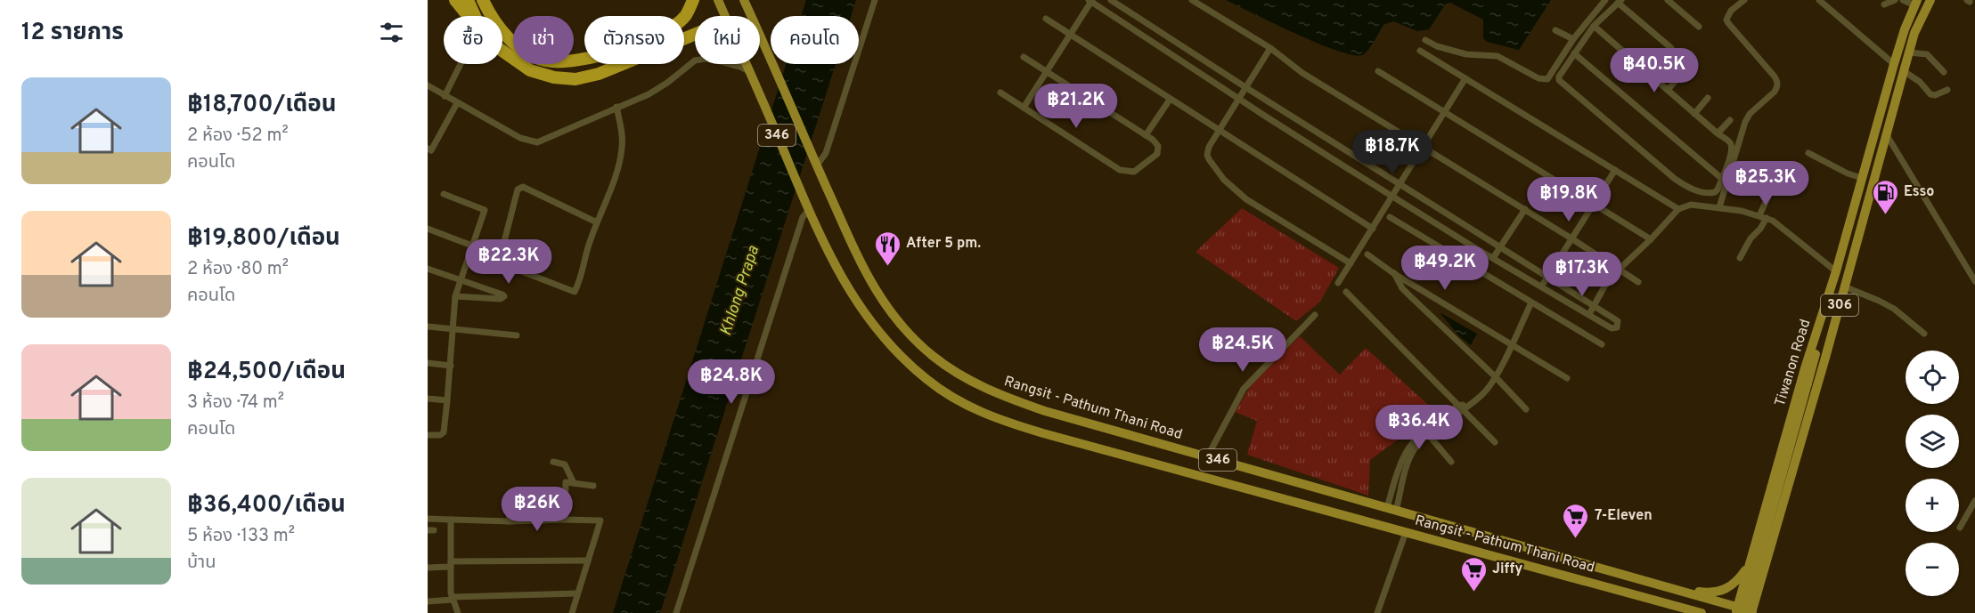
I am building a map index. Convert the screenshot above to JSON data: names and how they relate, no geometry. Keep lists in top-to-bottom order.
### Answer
{
  "streets": {
    "main road": [
      "346",
      "306",
      "Tiwanon Road",
      "Rangsit - Pathum Thani Road"
    ]
  },
  "crossings": [
    ["306", "Tiwanon Road"],
    ["306", "Rangsit - Pathum Thani Road"],
    ["Tiwanon Road", "Rangsit - Pathum Thani Road"]
  ],
  "water": ["Khlong Prapa"],
  "places": {
    "fuel station": ["Esso"],
    "restaurant": ["After 5 pm."],
    "supermarket": ["7-Eleven", "Jiffy"]
  },
  "page": {
    "heading": "12 รายการ",
    "chip": [
      "ซื้อ",
      "เช่า",
      "ตัวกรอง",
      "ใหม่",
      "คอนโด"
    ],
    "price": [
      "฿40.5K",
      "฿21.2K",
      "฿18.7K",
      "฿25.3K",
      "฿19.8K",
      "฿22.3K",
      "฿49.2K",
      "฿17.3K",
      "฿24.5K",
      "฿24.8K",
      "฿36.4K",
      "฿26K"
    ],
    "list": [
      {
        "name": "฿18,700/เดือน",
        "note": "2 ห้อง · 52 m² · คอนโด"
      },
      {
        "name": "฿19,800/เดือน",
        "note": "2 ห้อง · 80 m² · คอนโด"
      },
      {
        "name": "฿24,500/เดือน",
        "note": "3 ห้อง · 74 m² · คอนโด"
      },
      {
        "name": "฿36,400/เดือน",
        "note": "5 ห้อง · 133 m² · บ้าน"
      }
    ],
    "map_buttons": ["+", "−"]
  }
}
